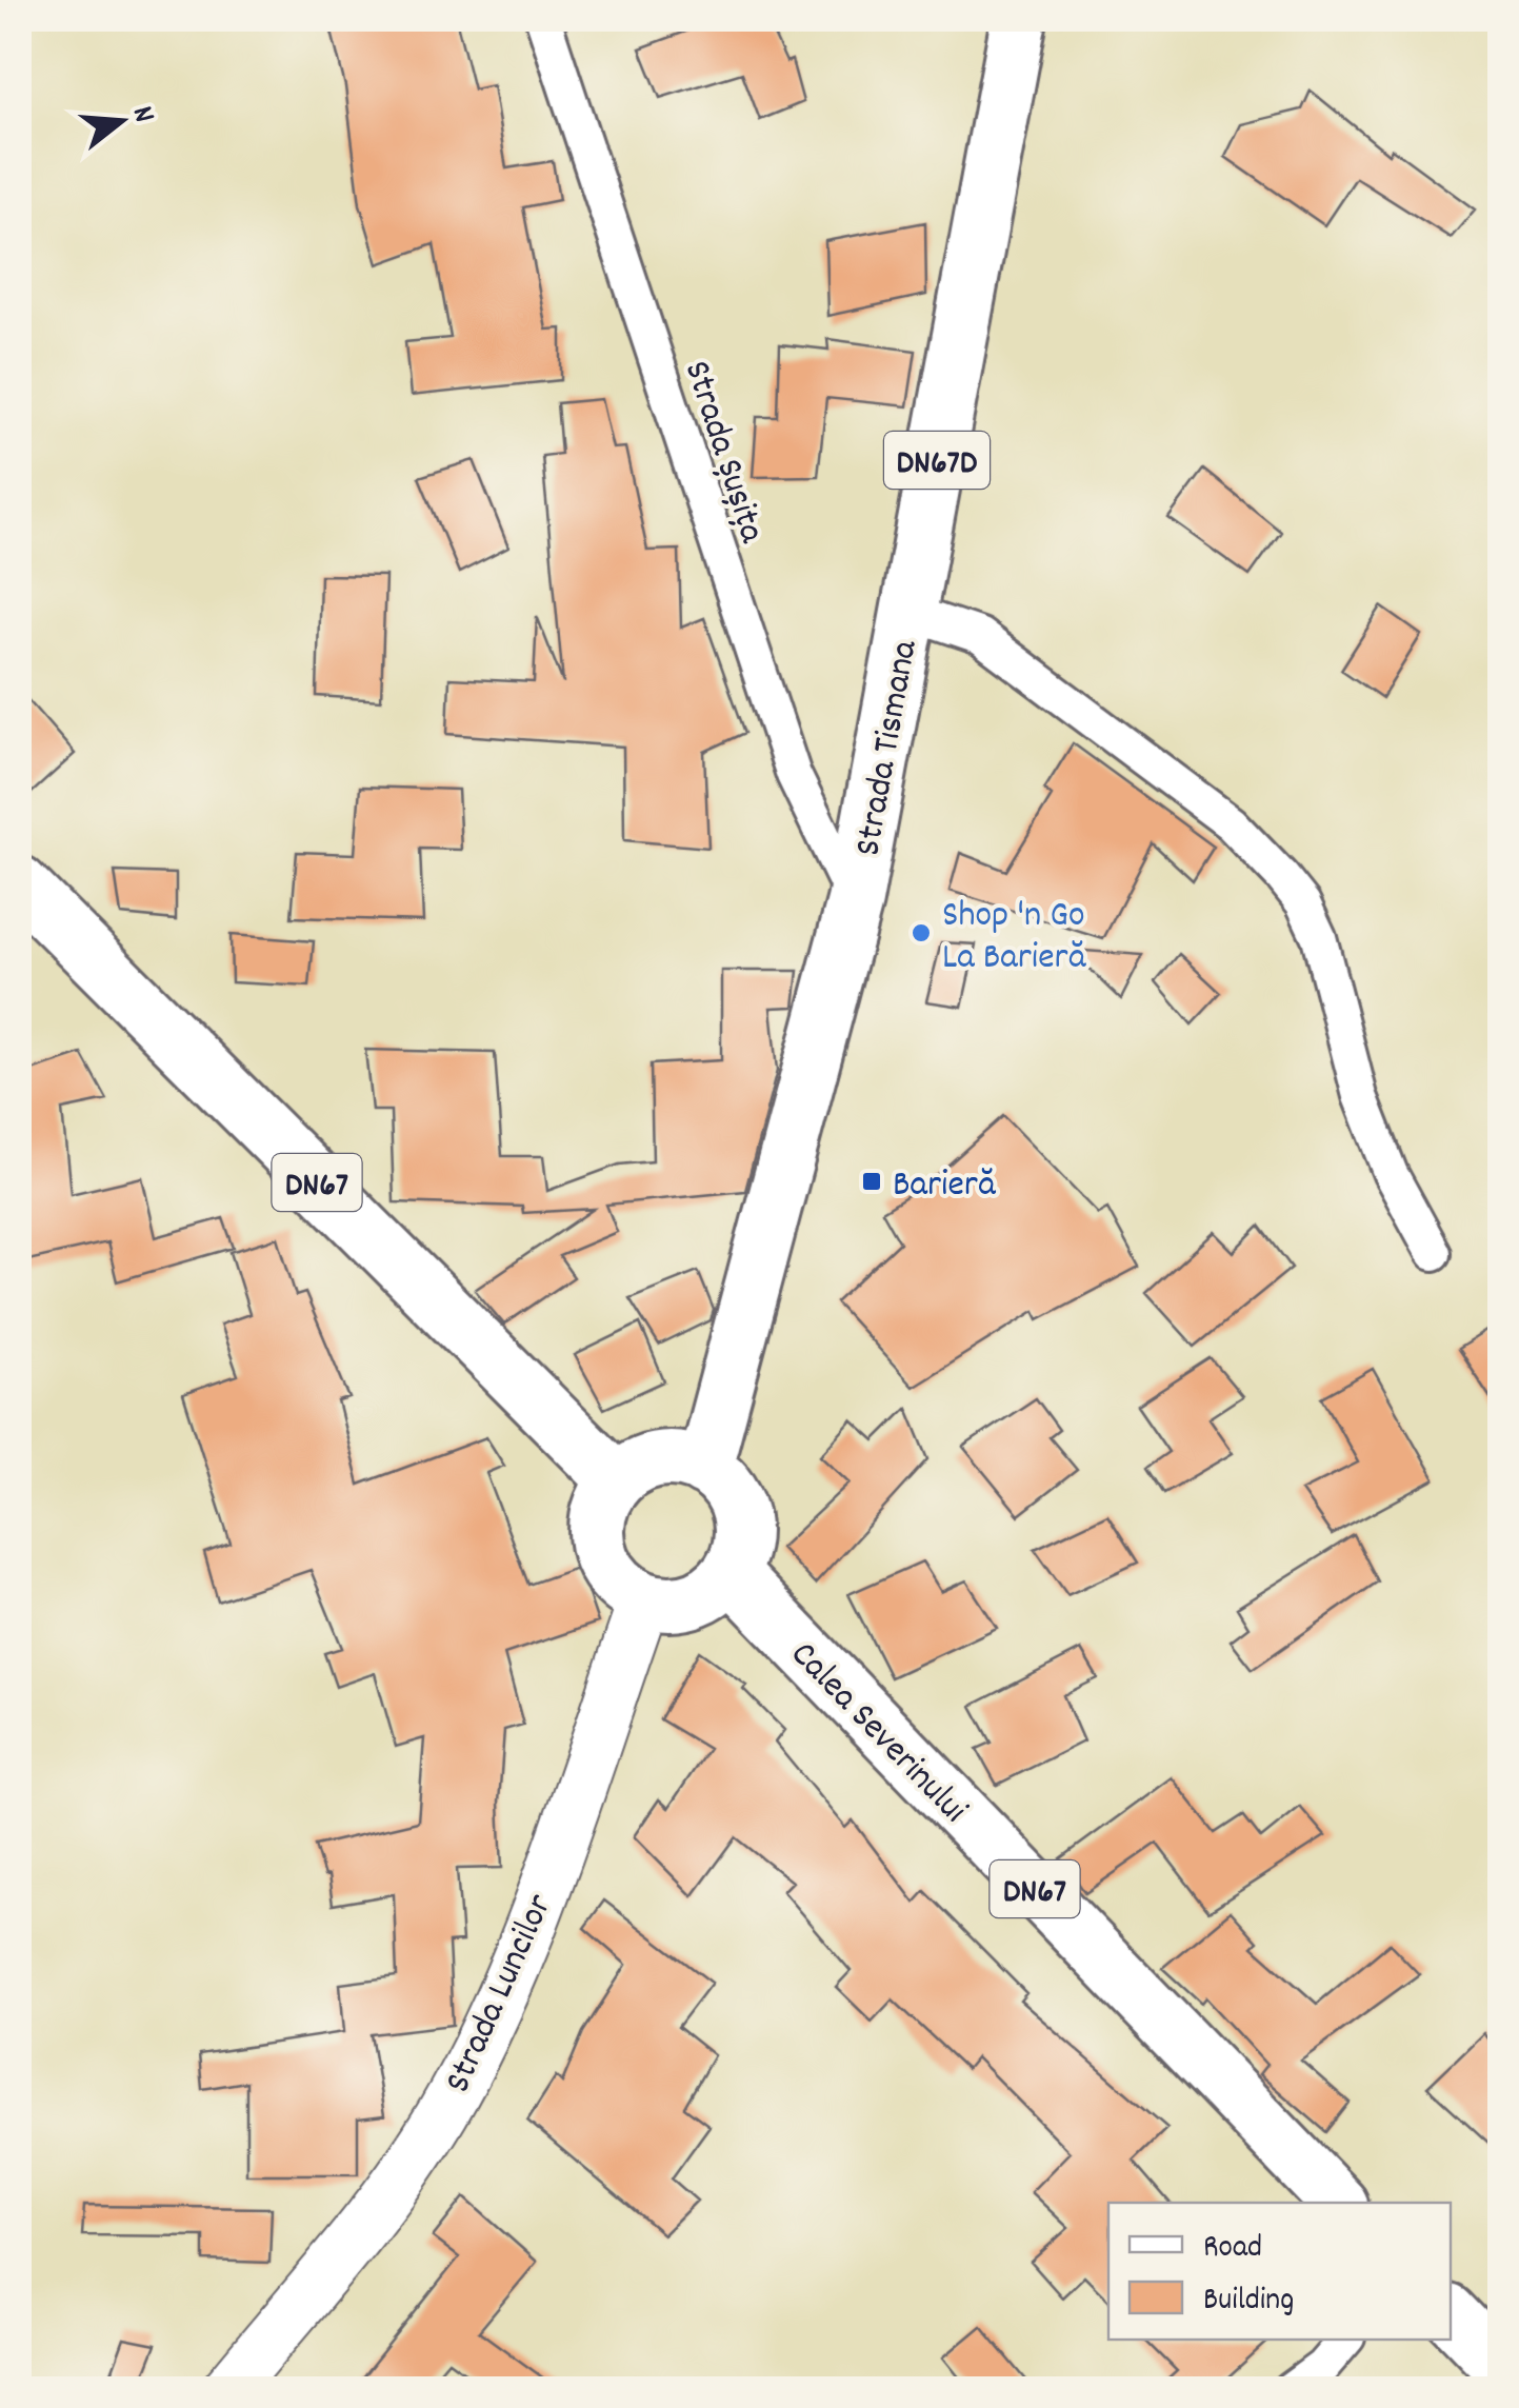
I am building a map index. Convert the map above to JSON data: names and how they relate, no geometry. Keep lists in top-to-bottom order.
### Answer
{
  "streets": {
    "main road": [
      "DN67D",
      "Strada Tismana",
      "DN67",
      "Calea Severinului",
      "Strada Luncilor"
    ],
    "street": ["Strada Șușița"]
  },
  "crossings": [
    ["Strada Șușița", "Strada Tismana"],
    ["Strada Tismana", "DN67"],
    ["Strada Tismana", "Calea Severinului"],
    ["Strada Tismana", "Strada Luncilor"],
    ["DN67", "Calea Severinului"],
    ["DN67", "Strada Luncilor"],
    ["Calea Severinului", "Strada Luncilor"]
  ],
  "places": {
    "other": ["Shop 'n Go La Barieră"],
    "transit": ["Barieră"]
  },
  "legend": ["Road", "Building"],
  "north": "right"
}
